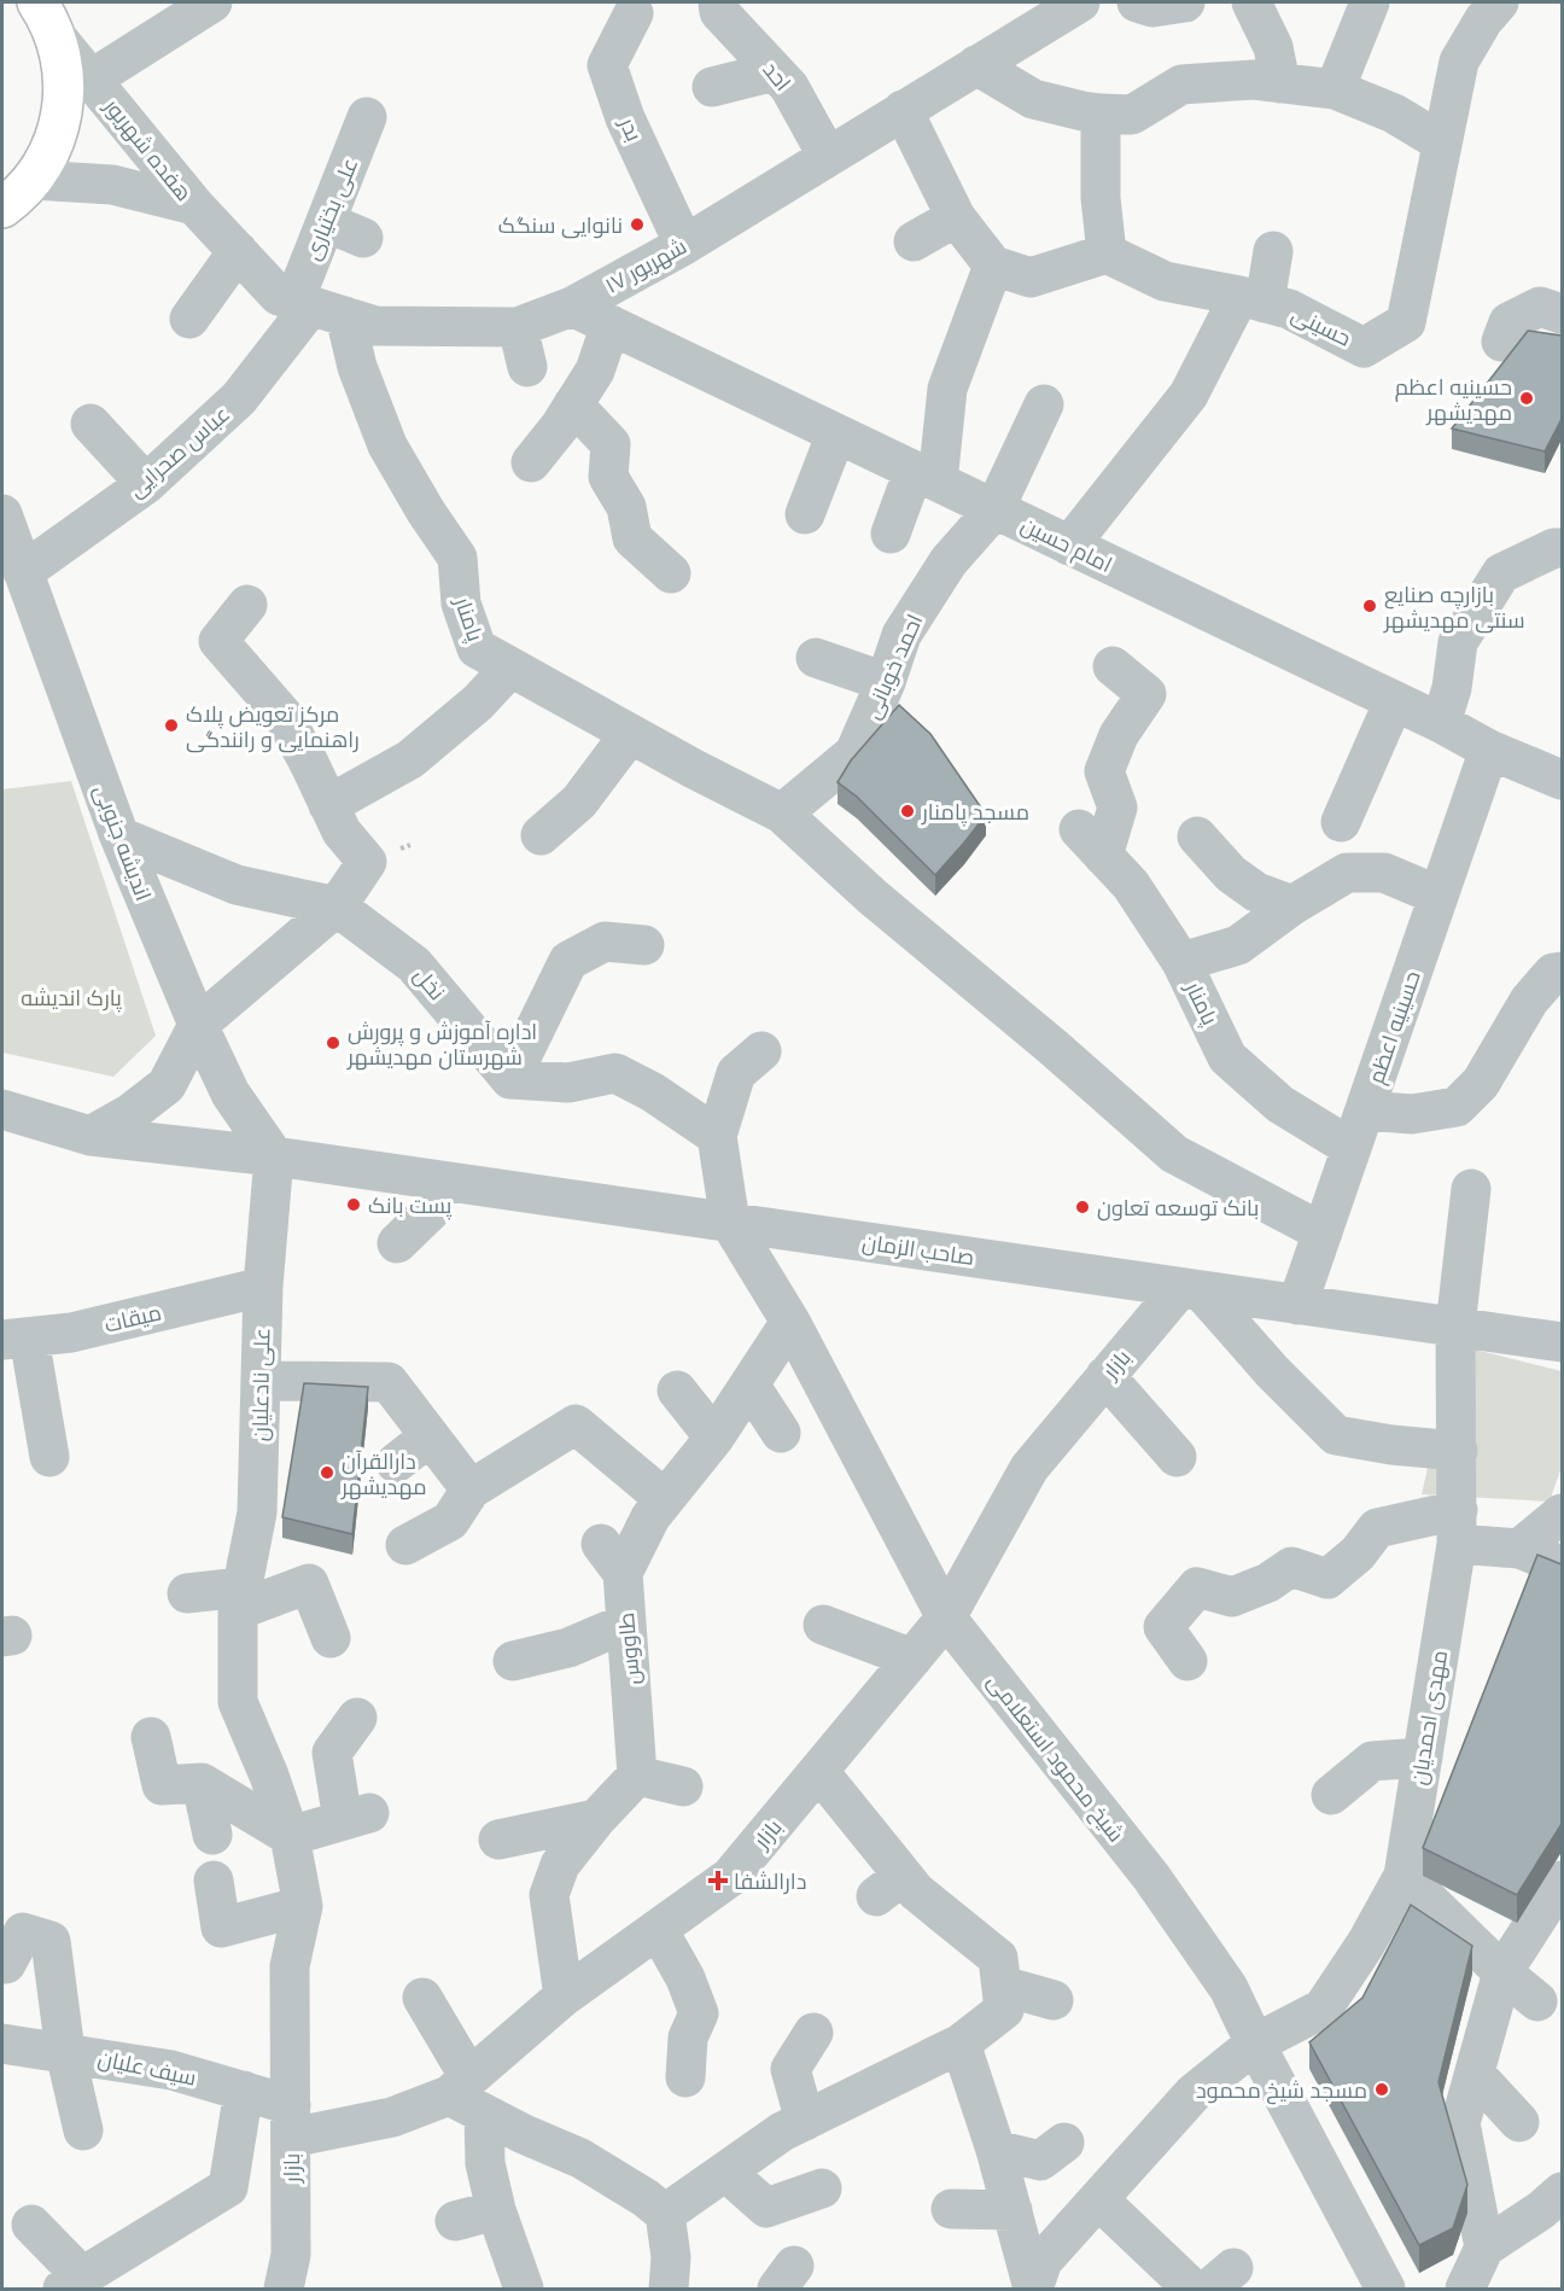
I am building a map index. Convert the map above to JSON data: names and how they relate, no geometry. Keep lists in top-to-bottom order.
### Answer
{
  "streets": {
    "street": [
      "احد",
      "بدر",
      "هفده شهریور",
      "علی بختیاری",
      "۱۷ شهریور",
      "حسینی",
      "عباس صحرایی",
      "امام حسین",
      "پامنار",
      "احمد خوبانی",
      "اندیشه جنوبی",
      "نخل",
      "حسینیه اعظم",
      "صاحب الزمان",
      "میقات",
      "بازار",
      "علی نادعلیان",
      "طاووس",
      "مهدی احمدیان",
      "شیخ محمود استعلامی",
      "سیف علیان"
    ]
  },
  "crossings": [
    ["احد", "۱۷ شهریور"],
    ["بدر", "۱۷ شهریور"],
    ["هفده شهریور", "۱۷ شهریور"],
    ["علی بختیاری", "۱۷ شهریور"],
    ["علی بختیاری", "عباس صحرایی"],
    ["علی بختیاری", "پامنار"],
    ["۱۷ شهریور", "عباس صحرایی"],
    ["۱۷ شهریور", "امام حسین"],
    ["۱۷ شهریور", "پامنار"],
    ["عباس صحرایی", "پامنار"],
    ["عباس صحرایی", "اندیشه جنوبی"],
    ["امام حسین", "احمد خوبانی"],
    ["امام حسین", "حسینیه اعظم"],
    ["پامنار", "احمد خوبانی"],
    ["پامنار", "حسینیه اعظم"],
    ["اندیشه جنوبی", "نخل"],
    ["اندیشه جنوبی", "صاحب الزمان"],
    ["اندیشه جنوبی", "علی نادعلیان"],
    ["حسینیه اعظم", "صاحب الزمان"],
    ["صاحب الزمان", "بازار"],
    ["صاحب الزمان", "علی نادعلیان"],
    ["صاحب الزمان", "مهدی احمدیان"],
    ["صاحب الزمان", "شیخ محمود استعلامی"],
    ["میقات", "علی نادعلیان"],
    ["بازار", "شیخ محمود استعلامی"],
    ["بازار", "سیف علیان"],
    ["طاووس", "شیخ محمود استعلامی"],
    ["مهدی احمدیان", "شیخ محمود استعلامی"]
  ],
  "parks": ["پارک اندیشه"],
  "places": {
    "other": [
      "نانوایی سنگک",
      "حسینیه اعظم مهدیشهر",
      "بازارچه صنایع سنتی مهدیشهر",
      "مرکز تعویض پلاک راهنمایی و رانندگی",
      "مسجد پامنار",
      "اداره آموزش و پرورش شهرستان مهدیشهر",
      "پست بانک",
      "بانک توسعه تعاون",
      "دارالقرآن مهدیشهر",
      "مسجد شیخ محمود"
    ],
    "health": ["دارالشفا"]
  }
}
